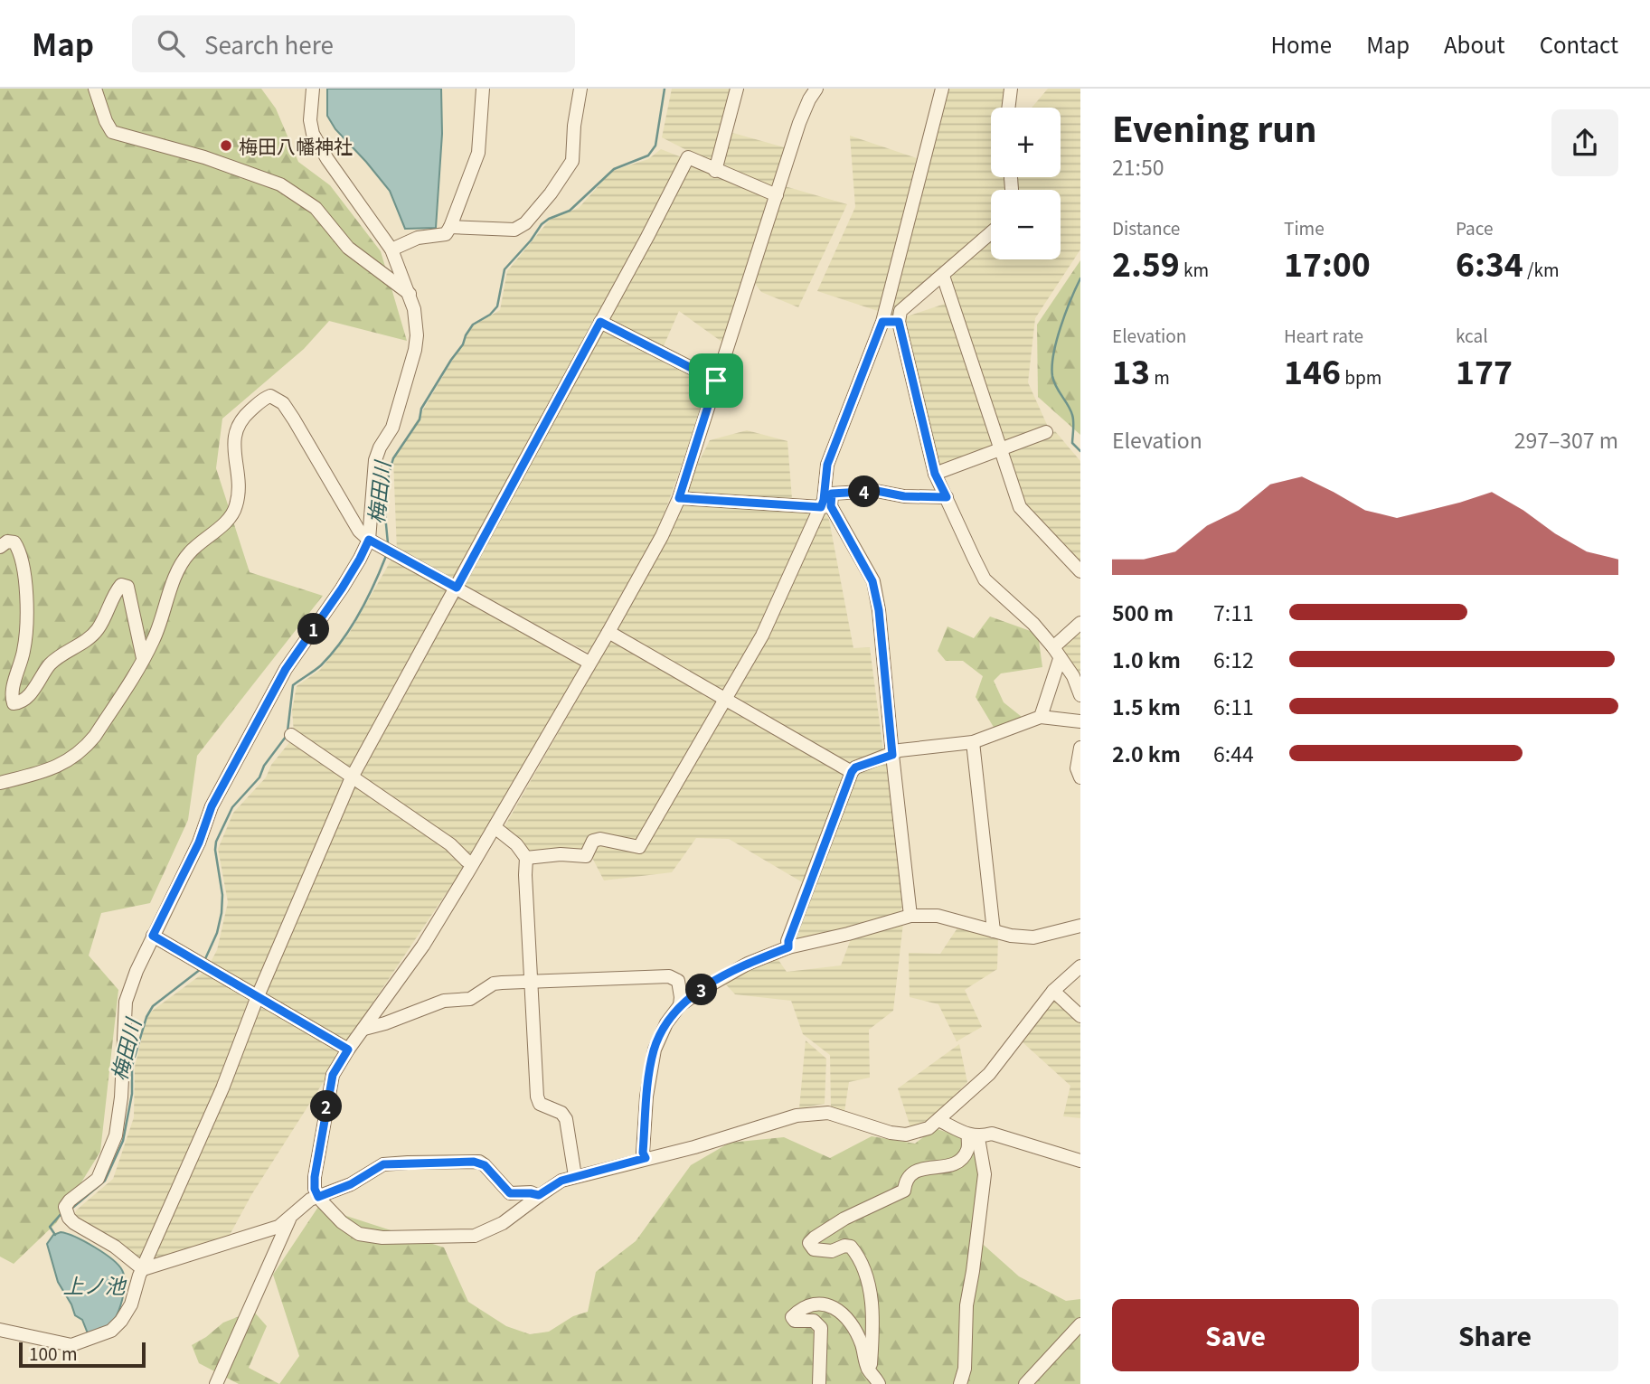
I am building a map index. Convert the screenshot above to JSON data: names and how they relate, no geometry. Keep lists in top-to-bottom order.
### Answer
{
  "water": ["梅田川", "上ノ池"],
  "places": ["梅田八幡神社"],
  "scale_bar": "100 m",
  "page": {
    "header": "Map",
    "search": "Search here",
    "nav": [
      "Home",
      "Map",
      "About",
      "Contact"
    ],
    "heading": ["Evening run", "21:50"],
    "map_buttons": ["+", "−"],
    "stats": [
      ["Distance", "2.59 km"],
      ["Time", "17:00"],
      ["Pace", "6:34 /km"],
      ["Elevation", "13 m"],
      ["Heart rate", "146 bpm"],
      ["kcal", "177"]
    ],
    "chart": ["Elevation", "297–307 m"],
    "pins": [
      "4",
      "1",
      "3",
      "2"
    ],
    "list": [
      {
        "name": "500 m",
        "note": "7:11"
      },
      {
        "name": "1.0 km",
        "note": "6:12"
      },
      {
        "name": "1.5 km",
        "note": "6:11"
      },
      {
        "name": "2.0 km",
        "note": "6:44"
      }
    ],
    "buttons": ["Save", "Share"],
    "scale": "100 m"
  }
}
